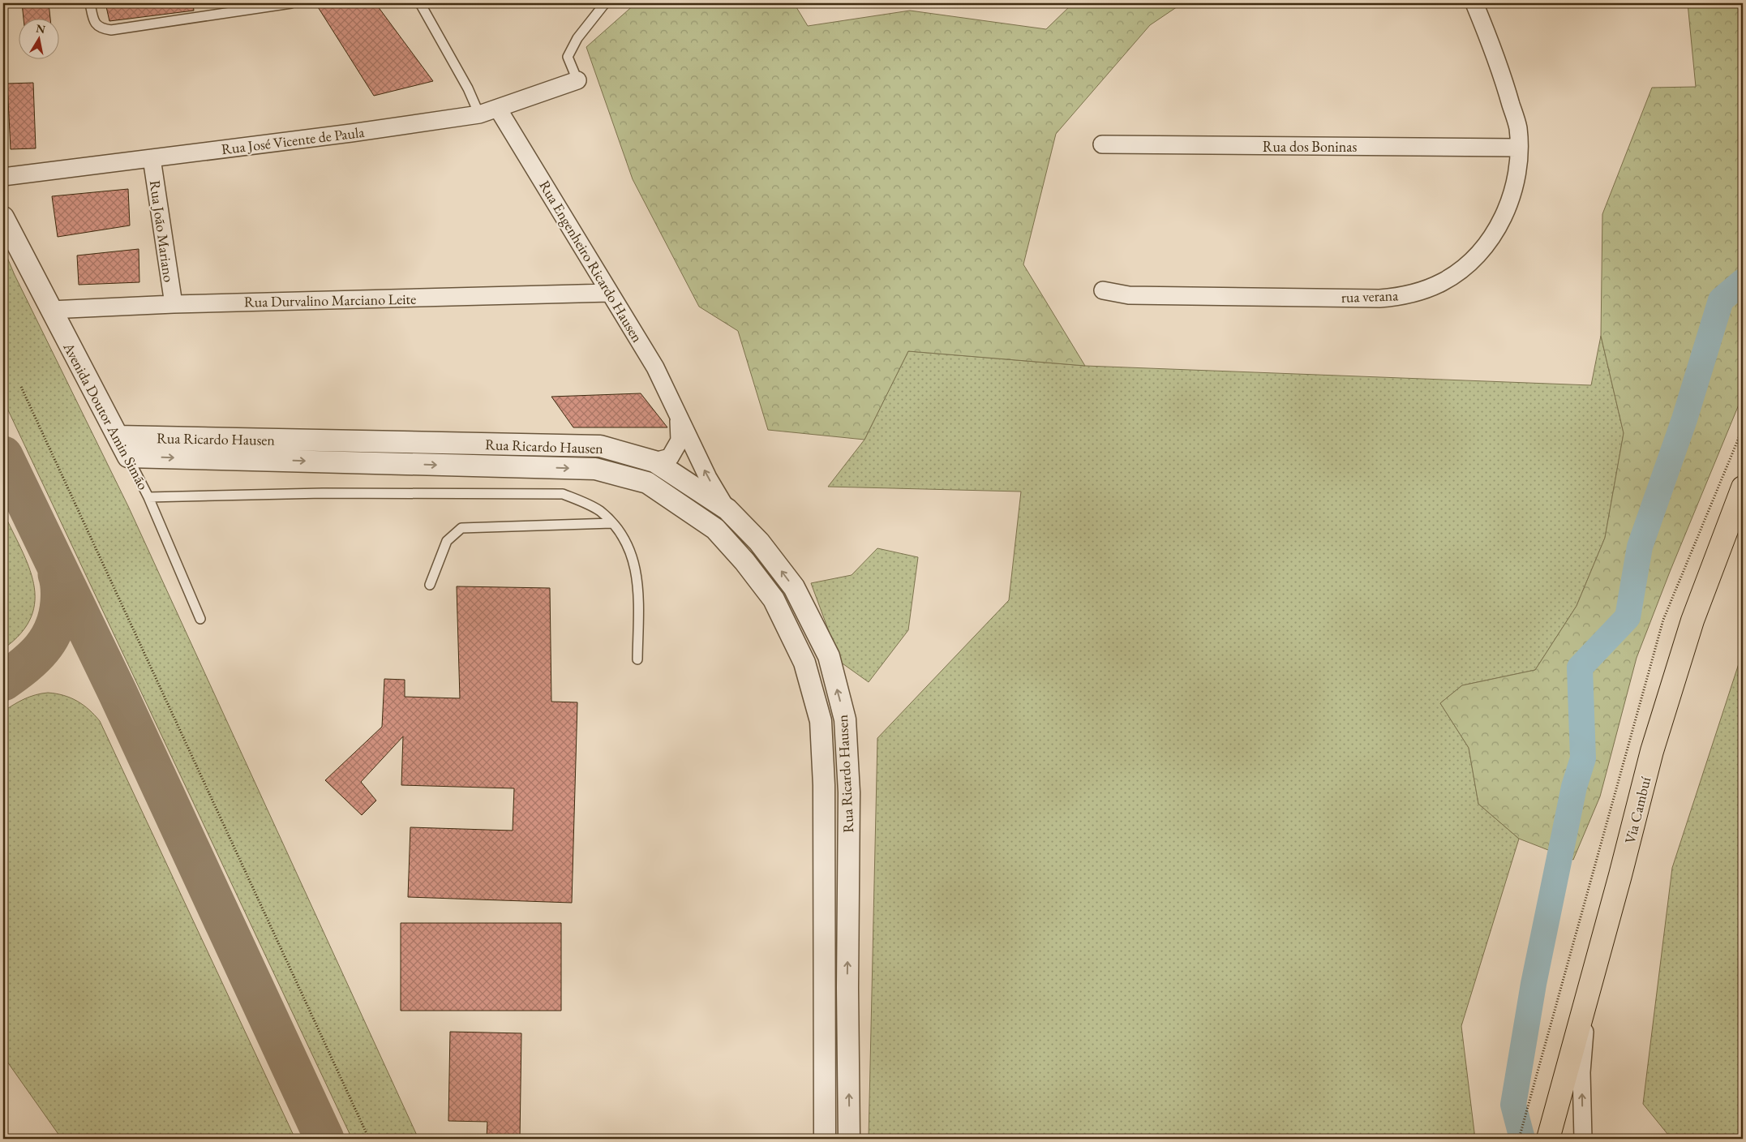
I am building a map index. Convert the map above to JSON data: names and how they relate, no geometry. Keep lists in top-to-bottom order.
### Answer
{
  "streets": {
    "main road": ["Via Cambuí"],
    "street": [
      "Rua José Vicente de Paula",
      "Rua dos Boninas",
      "Rua João Mariano",
      "Rua Engenheiro Ricardo Hausen",
      "rua verana",
      "Rua Durvalino Marciano Leite",
      "Avenida Doutor Amin Simão",
      "Rua Ricardo Hausen"
    ]
  },
  "crossings": [
    ["Rua José Vicente de Paula", "Rua João Mariano"],
    ["Rua José Vicente de Paula", "Rua Engenheiro Ricardo Hausen"],
    ["Rua dos Boninas", "rua verana"],
    ["Rua João Mariano", "Rua Durvalino Marciano Leite"],
    ["Rua Engenheiro Ricardo Hausen", "Rua Durvalino Marciano Leite"],
    ["Rua Engenheiro Ricardo Hausen", "Rua Ricardo Hausen"],
    ["Rua Durvalino Marciano Leite", "Avenida Doutor Amin Simão"],
    ["Avenida Doutor Amin Simão", "Rua Ricardo Hausen"]
  ],
  "north": "top"
}
